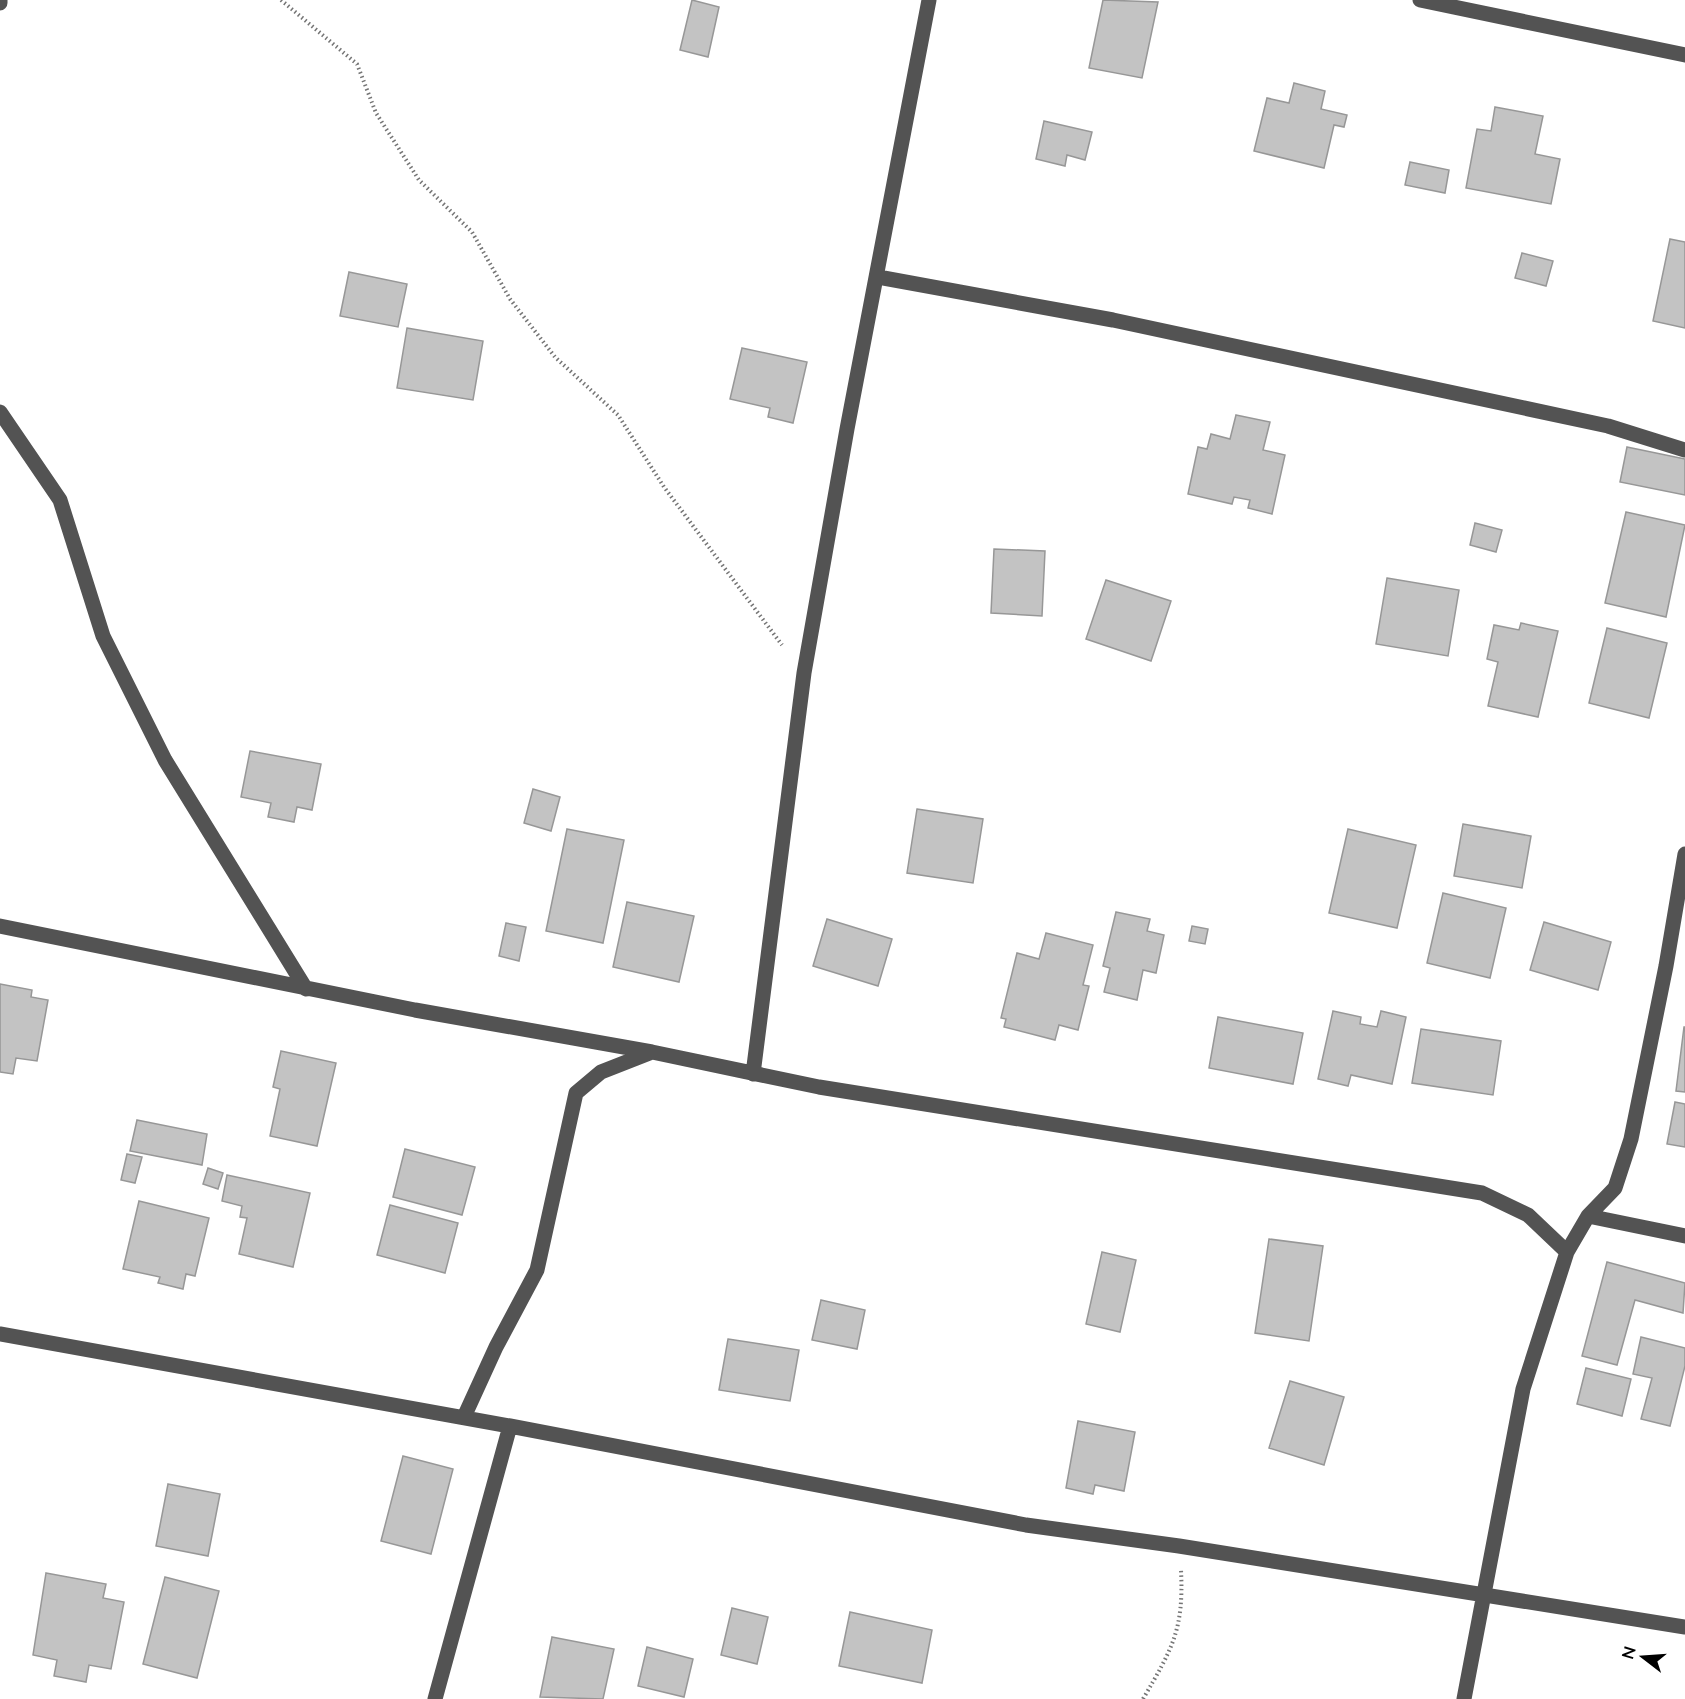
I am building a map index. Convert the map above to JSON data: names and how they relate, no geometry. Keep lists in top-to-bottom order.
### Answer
{
  "north": "left"
}
